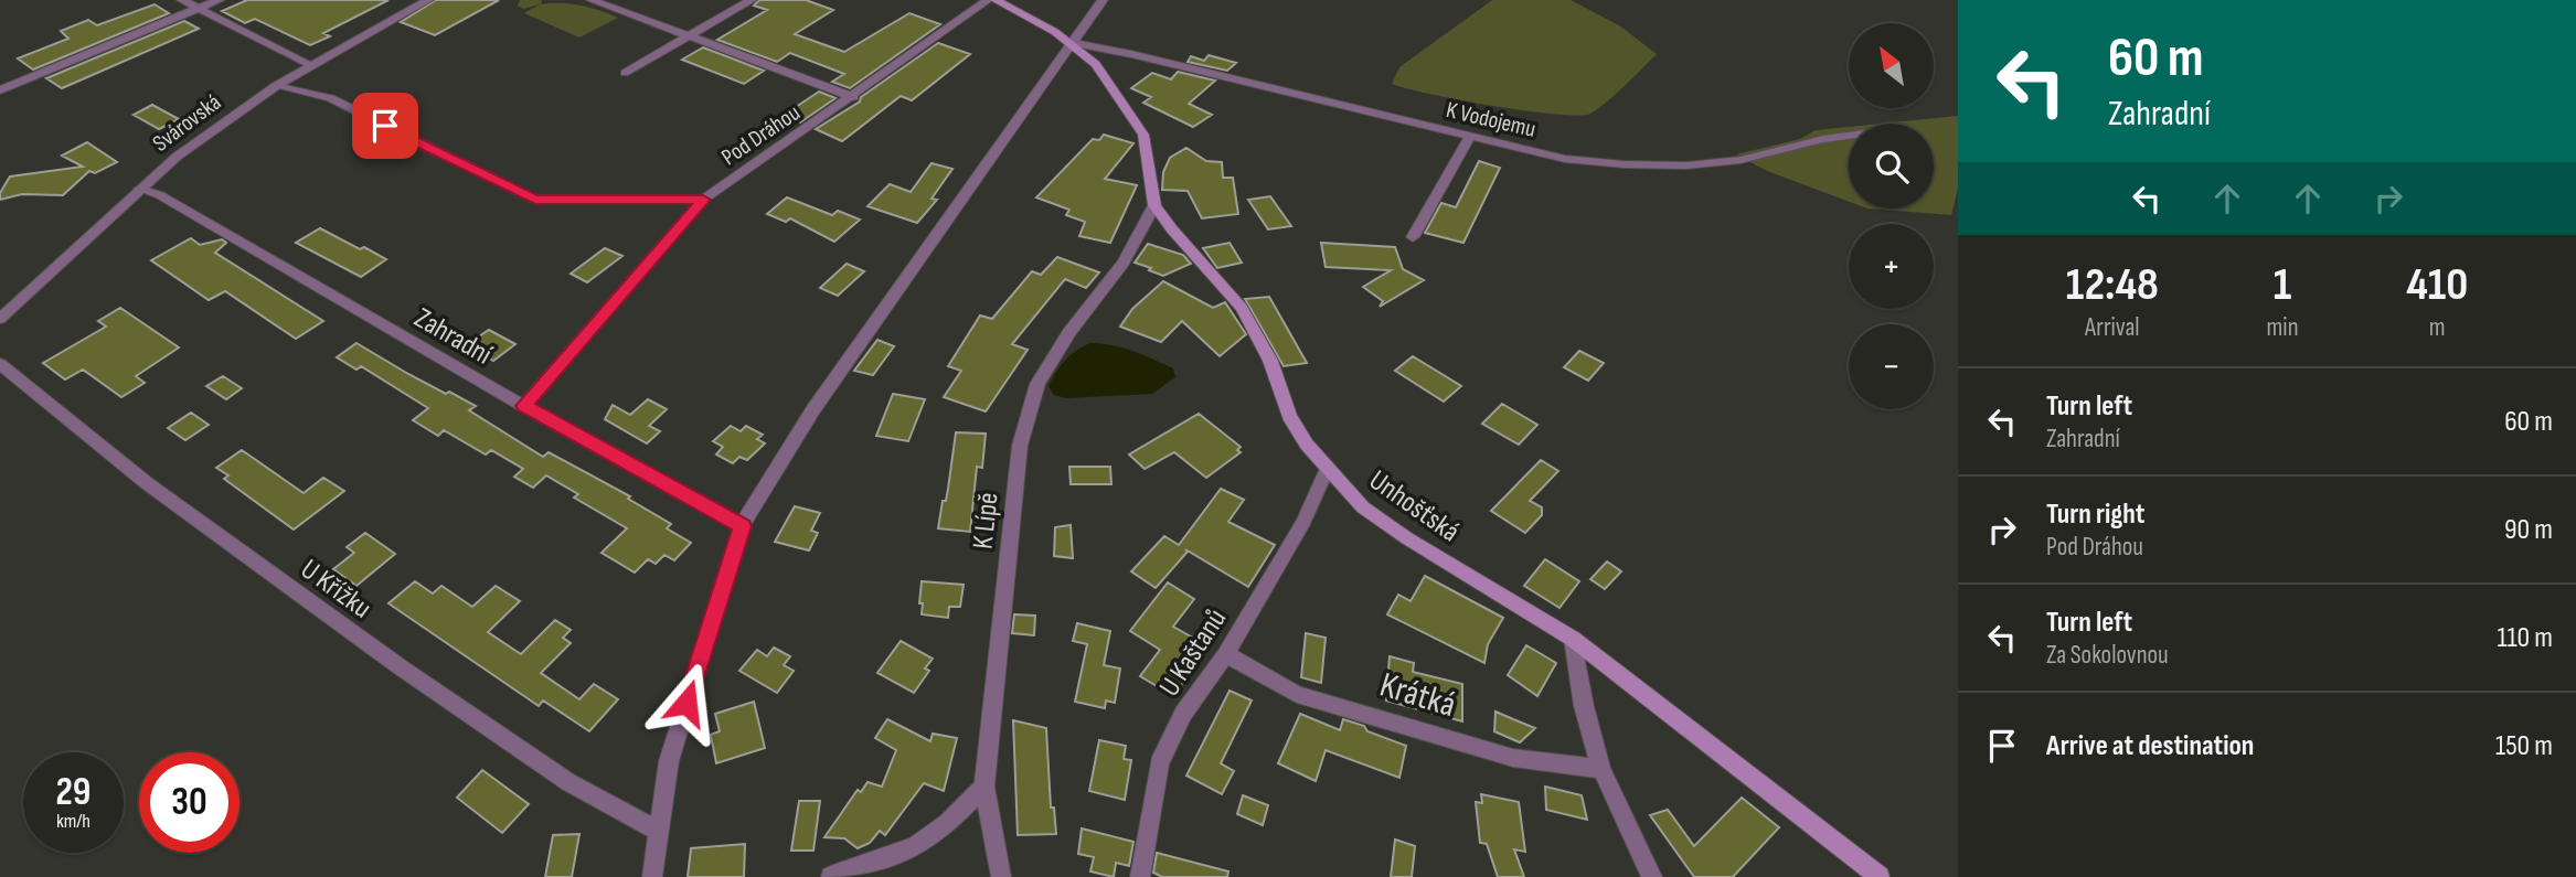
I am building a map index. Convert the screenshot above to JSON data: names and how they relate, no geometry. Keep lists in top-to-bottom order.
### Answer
{
  "streets": {
    "main road": ["Unhošťská"],
    "street": [
      "K Vodojemu",
      "Svárovská",
      "Pod Dráhou",
      "Zahradní",
      "K Lípě",
      "U Křížku",
      "U Kaštanů",
      "Krátká"
    ]
  },
  "crossings": [
    ["K Vodojemu", "Unhošťská"],
    ["Svárovská", "Zahradní"],
    ["Pod Dráhou", "Zahradní"],
    ["Unhošťská", "K Lípě"],
    ["Unhošťská", "U Kaštanů"],
    ["U Kaštanů", "Krátká"]
  ],
  "north": "top left",
  "page": {
    "turn": ["60 m", "Zahradní"],
    "map_buttons": ["+", "−"],
    "eta": [
      "12:48",
      "Arrival",
      "1",
      "min",
      "410",
      "m"
    ],
    "list": [
      {
        "name": "Turn left",
        "note": "Zahradní",
        "value": "60 m"
      },
      {
        "name": "Turn right",
        "note": "Pod Dráhou",
        "value": "90 m"
      },
      {
        "name": "Turn left",
        "note": "Za Sokolovnou",
        "value": "110 m"
      },
      {
        "name": "Arrive at destination",
        "value": "150 m"
      }
    ],
    "speed": "29 km/h",
    "limit": "30"
  }
}
